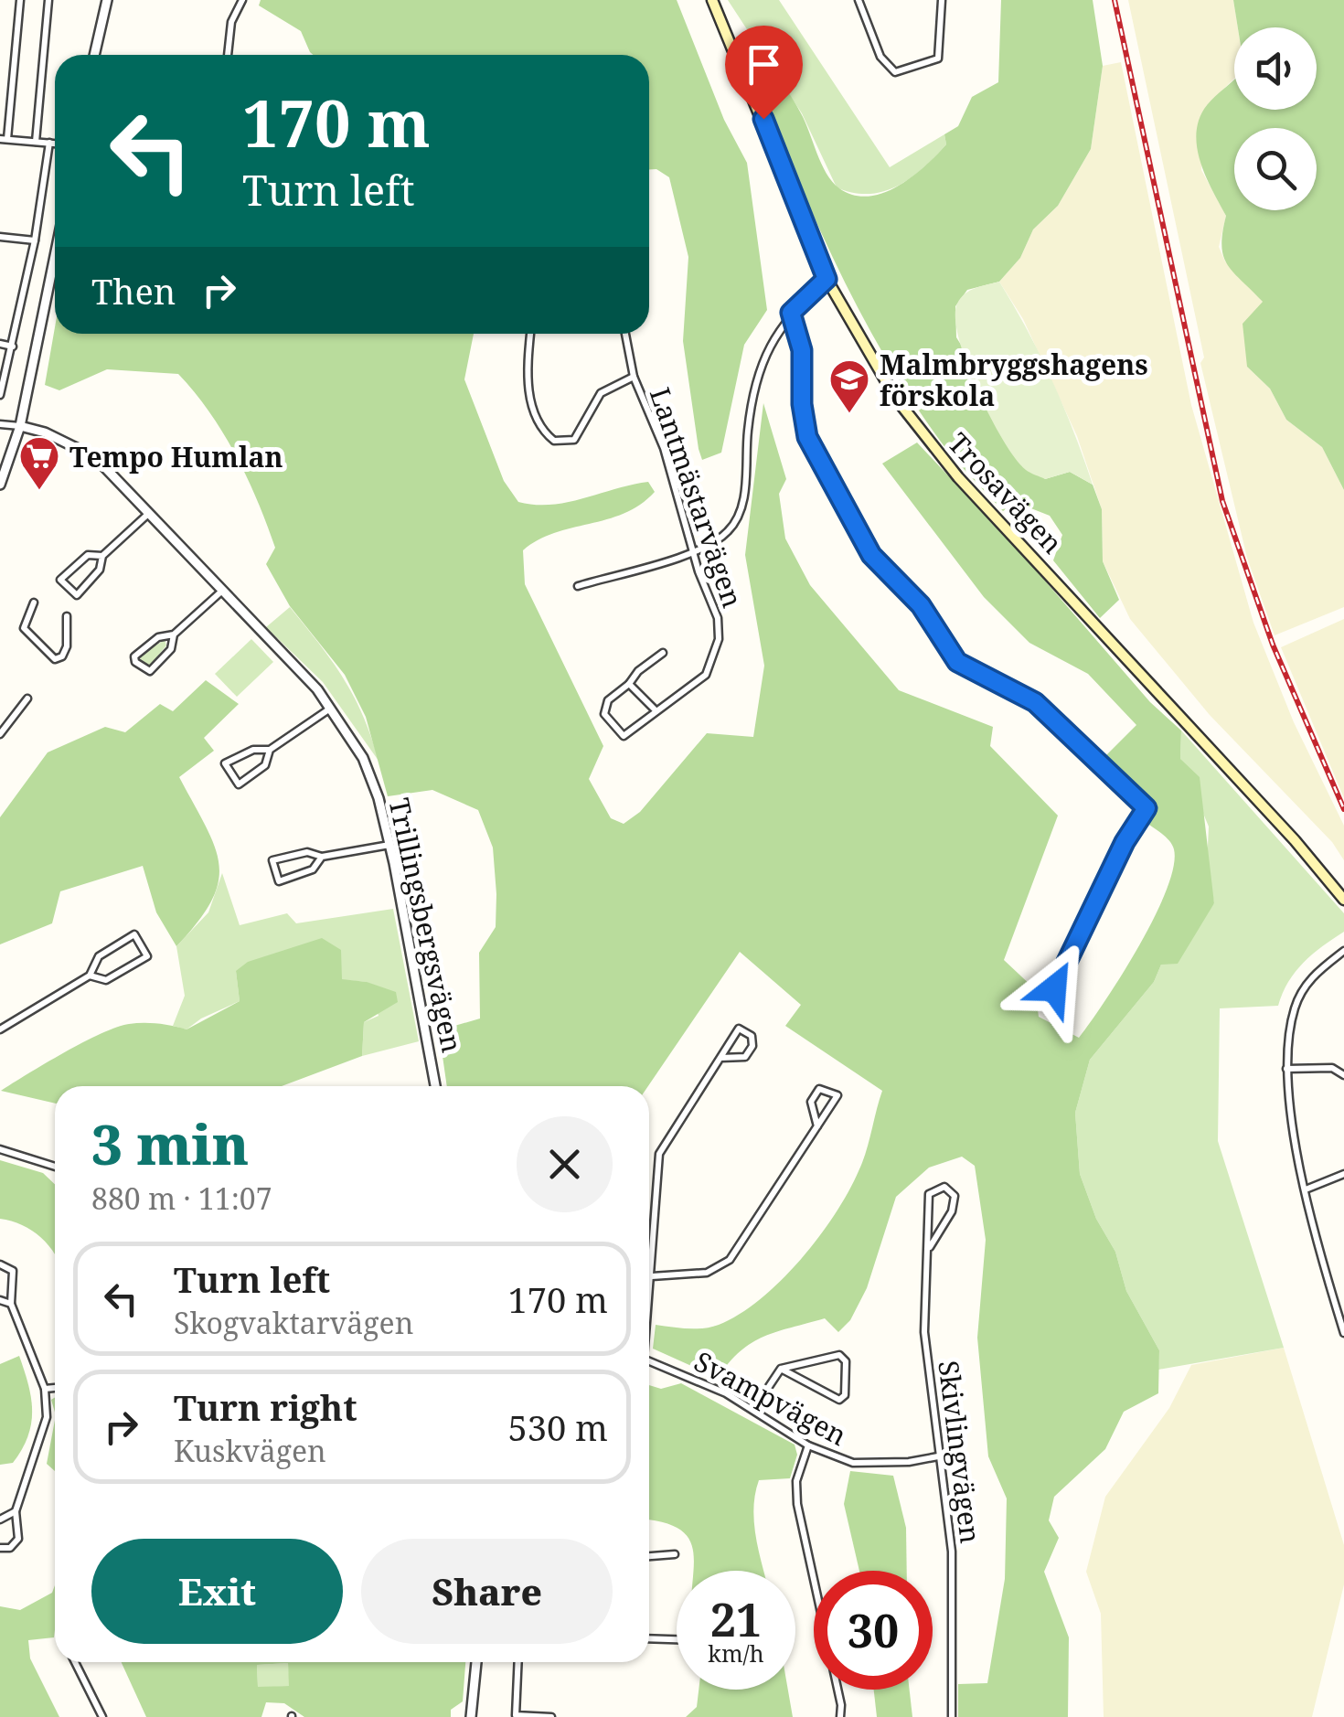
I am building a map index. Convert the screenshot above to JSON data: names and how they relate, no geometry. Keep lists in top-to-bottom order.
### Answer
{
  "streets": {
    "main road": ["Trosavägen"],
    "street": [
      "Lantmästarvägen",
      "Trillingsbergsvägen",
      "Svampvägen",
      "Skivlingvägen"
    ]
  },
  "crossings": [
    ["Svampvägen", "Skivlingvägen"]
  ],
  "places": {
    "school or university": ["Malmbryggshagens förskola"],
    "supermarket": ["Tempo Humlan"]
  },
  "page": {
    "turn": ["170 m", "Turn left"],
    "then": "Then",
    "heading": ["3 min", "880 m · 11:07"],
    "list": [
      {
        "name": "Turn left",
        "note": "Skogvaktarvägen",
        "value": "170 m"
      },
      {
        "name": "Turn right",
        "note": "Kuskvägen",
        "value": "530 m"
      }
    ],
    "buttons": ["Exit", "Share"],
    "speed": "21 km/h",
    "limit": "30"
  }
}
